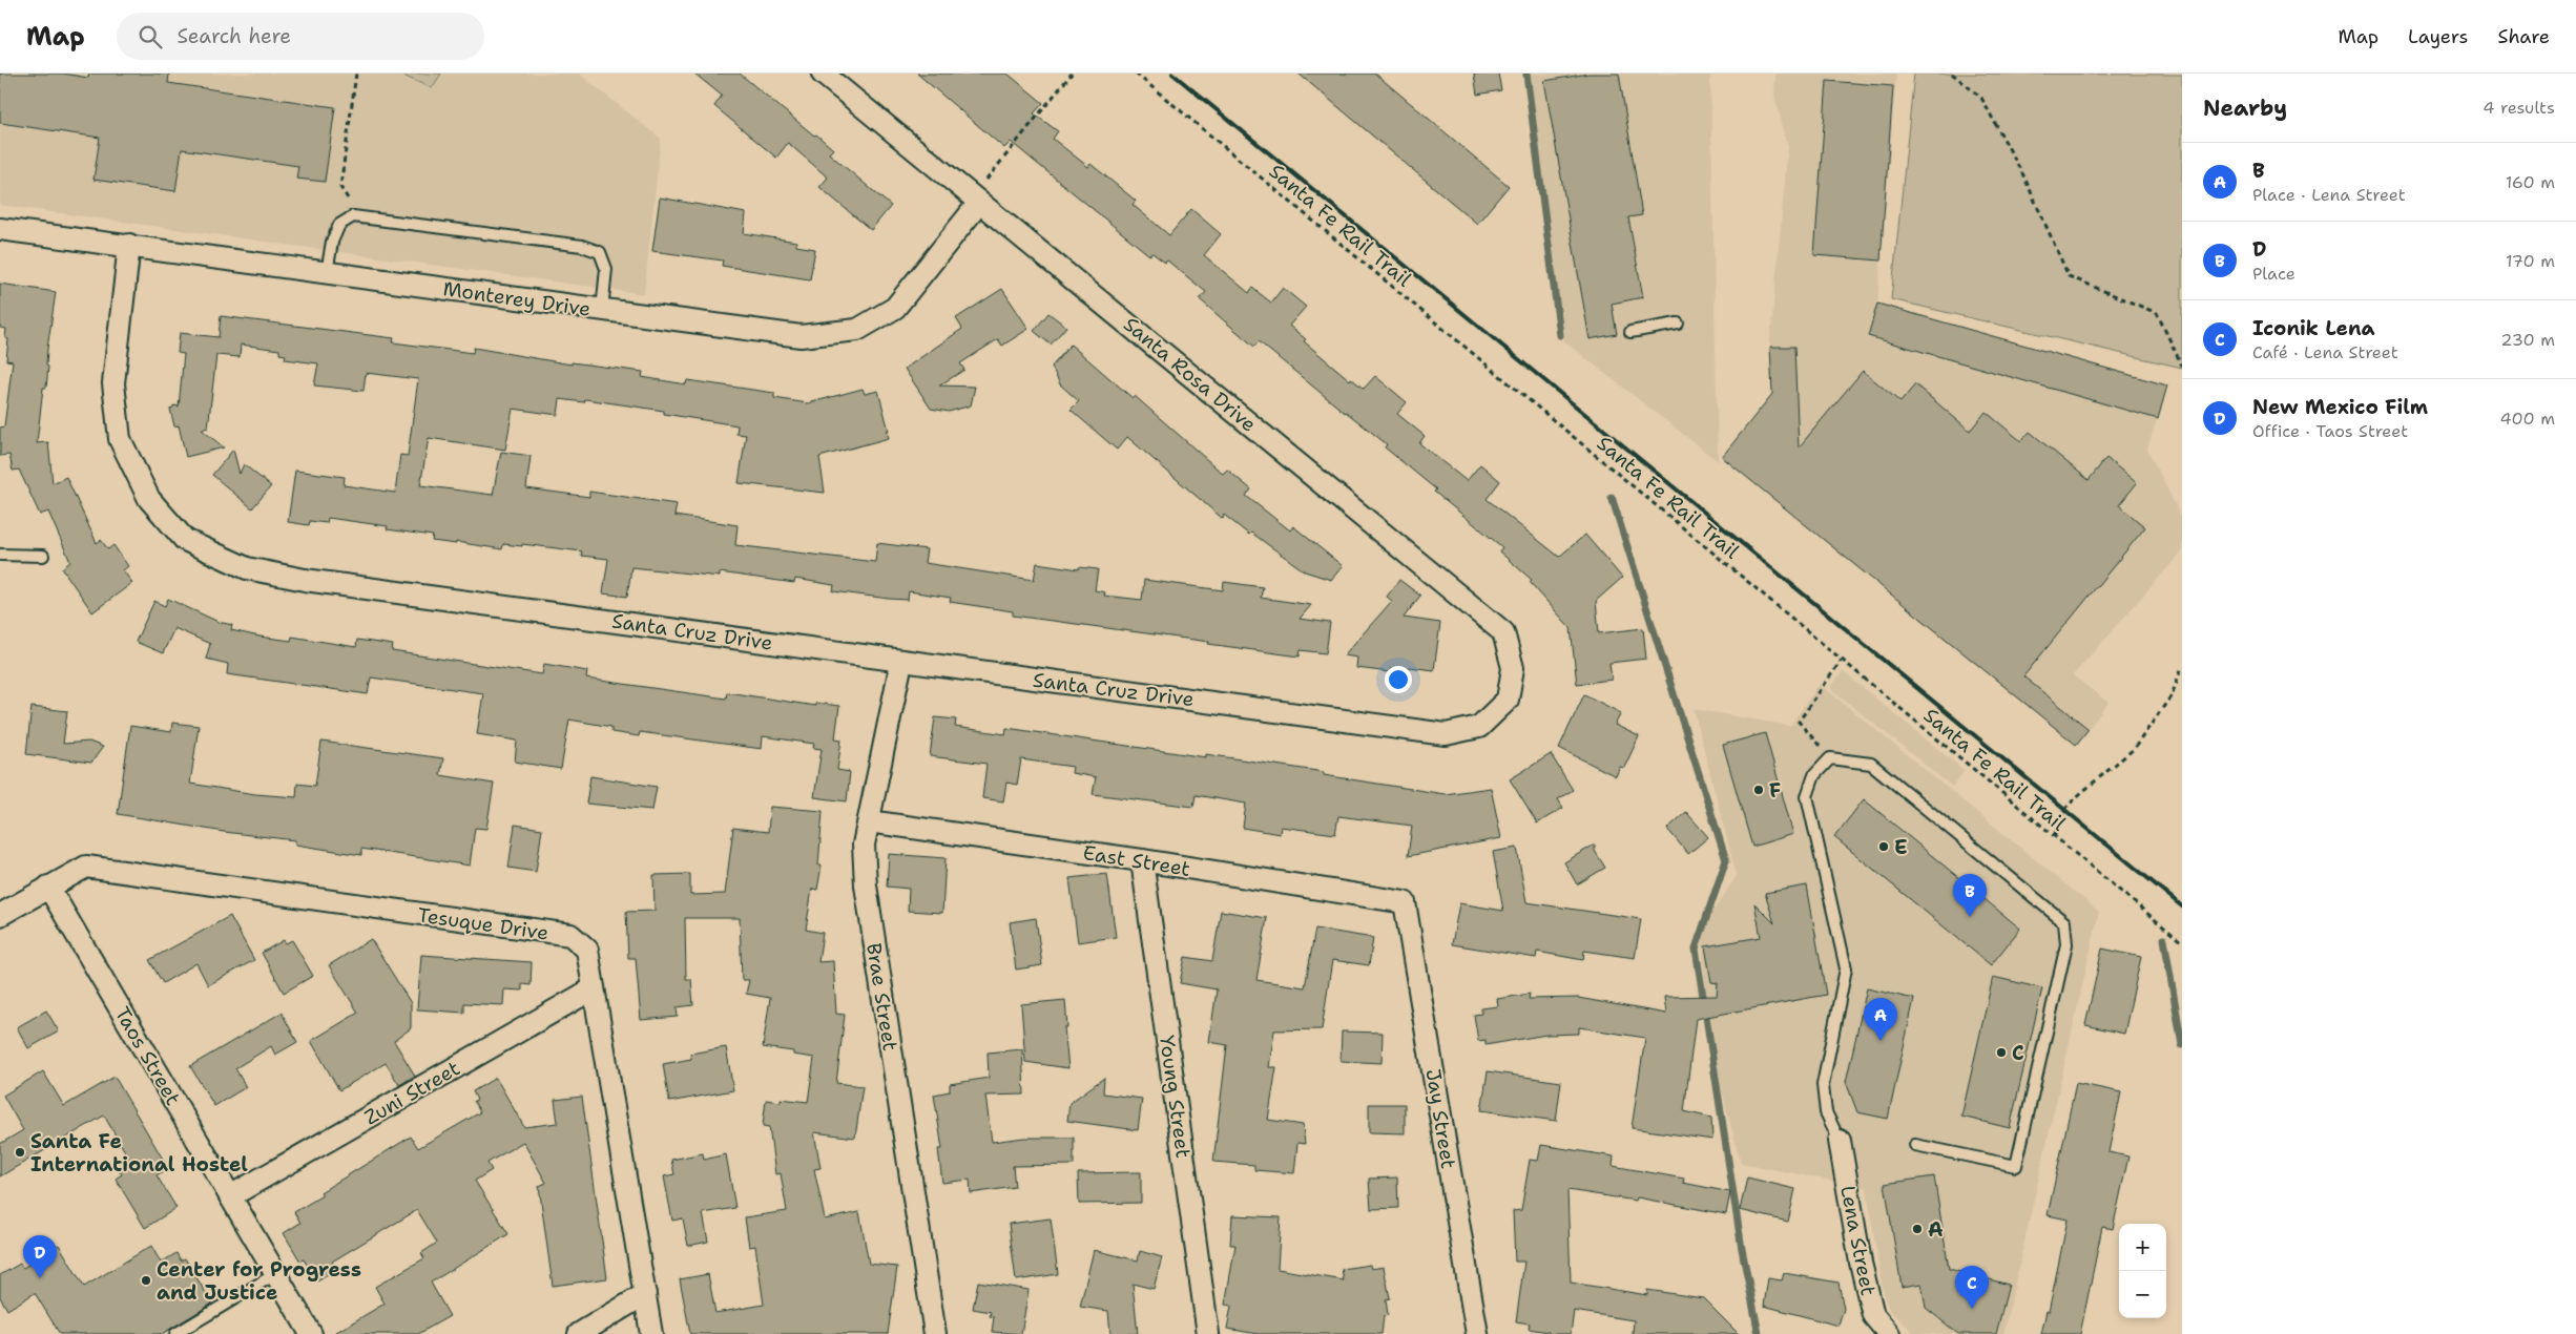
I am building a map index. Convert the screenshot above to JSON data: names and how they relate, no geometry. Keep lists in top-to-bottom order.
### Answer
{
  "streets": {
    "street": [
      "Monterey Drive",
      "Santa Rosa Drive",
      "Santa Cruz Drive",
      "East Street",
      "Tesuque Drive",
      "Brae Street",
      "Taos Street",
      "Zuni Street",
      "Young Street",
      "Jay Street",
      "Lena Street"
    ],
    "path": ["Santa Fe Rail Trail"]
  },
  "crossings": [
    ["Monterey Drive", "Santa Rosa Drive"],
    ["Monterey Drive", "Santa Cruz Drive"],
    ["Santa Rosa Drive", "Santa Cruz Drive"],
    ["Santa Cruz Drive", "Brae Street"],
    ["East Street", "Brae Street"],
    ["East Street", "Young Street"],
    ["East Street", "Jay Street"],
    ["Tesuque Drive", "Taos Street"],
    ["Tesuque Drive", "Zuni Street"],
    ["Taos Street", "Zuni Street"]
  ],
  "places": [
    "F",
    "E",
    "C",
    "Santa Fe International Hostel",
    "A",
    "Center for Progress and Justice"
  ],
  "page": {
    "header": "Map",
    "search": "Search here",
    "nav": ["Map", "Layers", "Share"],
    "heading": ["Nearby", "4 results"],
    "list": [
      {
        "mark": "A",
        "name": "B",
        "note": "Place · Lena Street",
        "value": "160 m"
      },
      {
        "mark": "B",
        "name": "D",
        "note": "Place",
        "value": "170 m"
      },
      {
        "mark": "C",
        "name": "Iconik Lena",
        "note": "Café · Lena Street",
        "value": "230 m"
      },
      {
        "mark": "D",
        "name": "New Mexico Film",
        "note": "Office · Taos Street",
        "value": "400 m"
      }
    ],
    "pins": [
      "B",
      "A",
      "D",
      "C"
    ],
    "map_buttons": ["+", "−"]
  }
}
